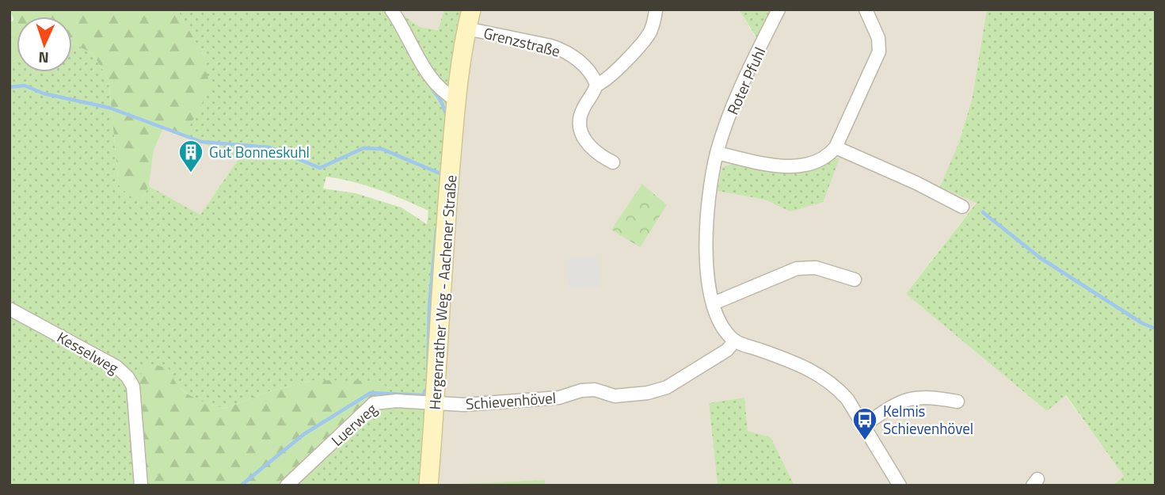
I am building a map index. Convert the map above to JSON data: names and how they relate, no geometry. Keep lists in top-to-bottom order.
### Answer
{
  "streets": {
    "street": [
      "Grenzstraße",
      "Roter Pfuhl",
      "Hergenrather Weg - Aachener Straße",
      "Kesselweg",
      "Schievenhövel",
      "Luerweg"
    ]
  },
  "crossings": [
    ["Grenzstraße", "Hergenrather Weg - Aachener Straße"],
    ["Hergenrather Weg - Aachener Straße", "Schievenhövel"],
    ["Hergenrather Weg - Aachener Straße", "Luerweg"],
    ["Schievenhövel", "Luerweg"]
  ],
  "places": {
    "building": ["Gut Bonneskuhl"],
    "bus stop": ["Kelmis Schievenhövel"]
  },
  "north": "bottom"
}
